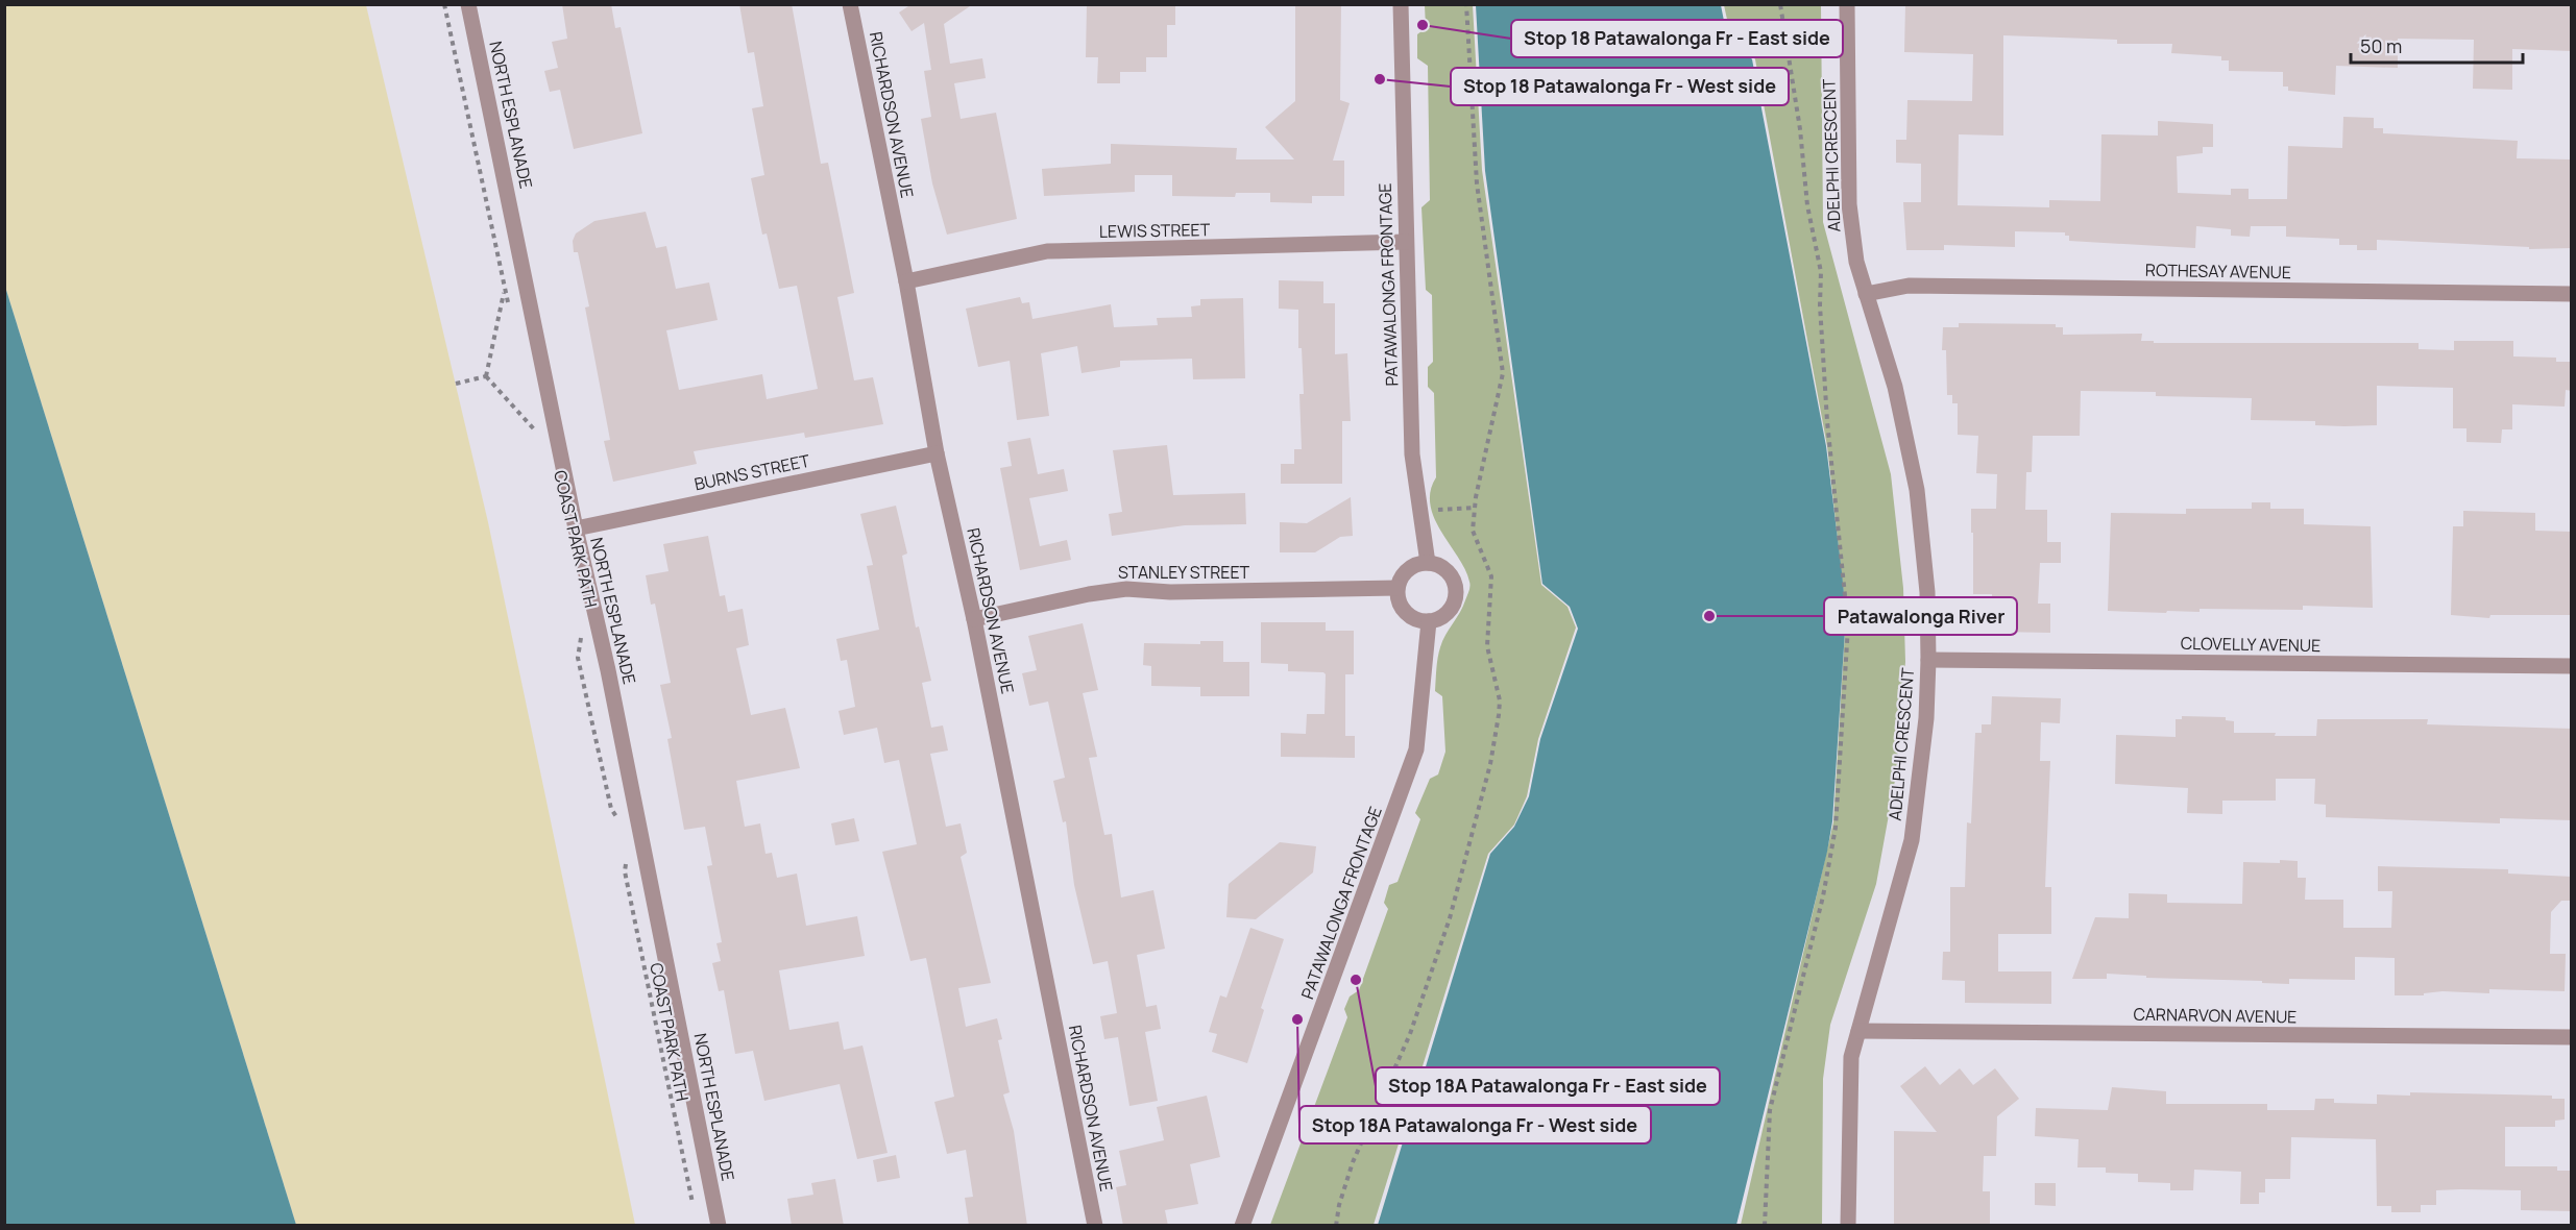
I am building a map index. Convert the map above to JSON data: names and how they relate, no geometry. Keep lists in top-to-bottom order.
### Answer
{
  "streets": {
    "street": [
      "NORTH ESPLANADE",
      "RICHARDSON AVENUE",
      "ADELPHI CRESCENT",
      "LEWIS STREET",
      "ROTHESAY AVENUE",
      "PATAWALONGA FRONTAGE",
      "BURNS STREET",
      "STANLEY STREET",
      "CLOVELLY AVENUE",
      "CARNARVON AVENUE"
    ],
    "path": ["COAST PARK PATH"]
  },
  "crossings": [
    ["NORTH ESPLANADE", "BURNS STREET"],
    ["RICHARDSON AVENUE", "LEWIS STREET"],
    ["RICHARDSON AVENUE", "BURNS STREET"],
    ["RICHARDSON AVENUE", "STANLEY STREET"],
    ["ADELPHI CRESCENT", "ROTHESAY AVENUE"],
    ["ADELPHI CRESCENT", "CLOVELLY AVENUE"],
    ["ADELPHI CRESCENT", "CARNARVON AVENUE"],
    ["LEWIS STREET", "PATAWALONGA FRONTAGE"],
    ["PATAWALONGA FRONTAGE", "STANLEY STREET"]
  ],
  "places": [
    "Stop 18 Patawalonga Fr - East side",
    "Stop 18 Patawalonga Fr - West side",
    "Patawalonga River",
    "Stop 18A Patawalonga Fr - East side",
    "Stop 18A Patawalonga Fr - West side"
  ],
  "scale_bar": "50 m"
}
